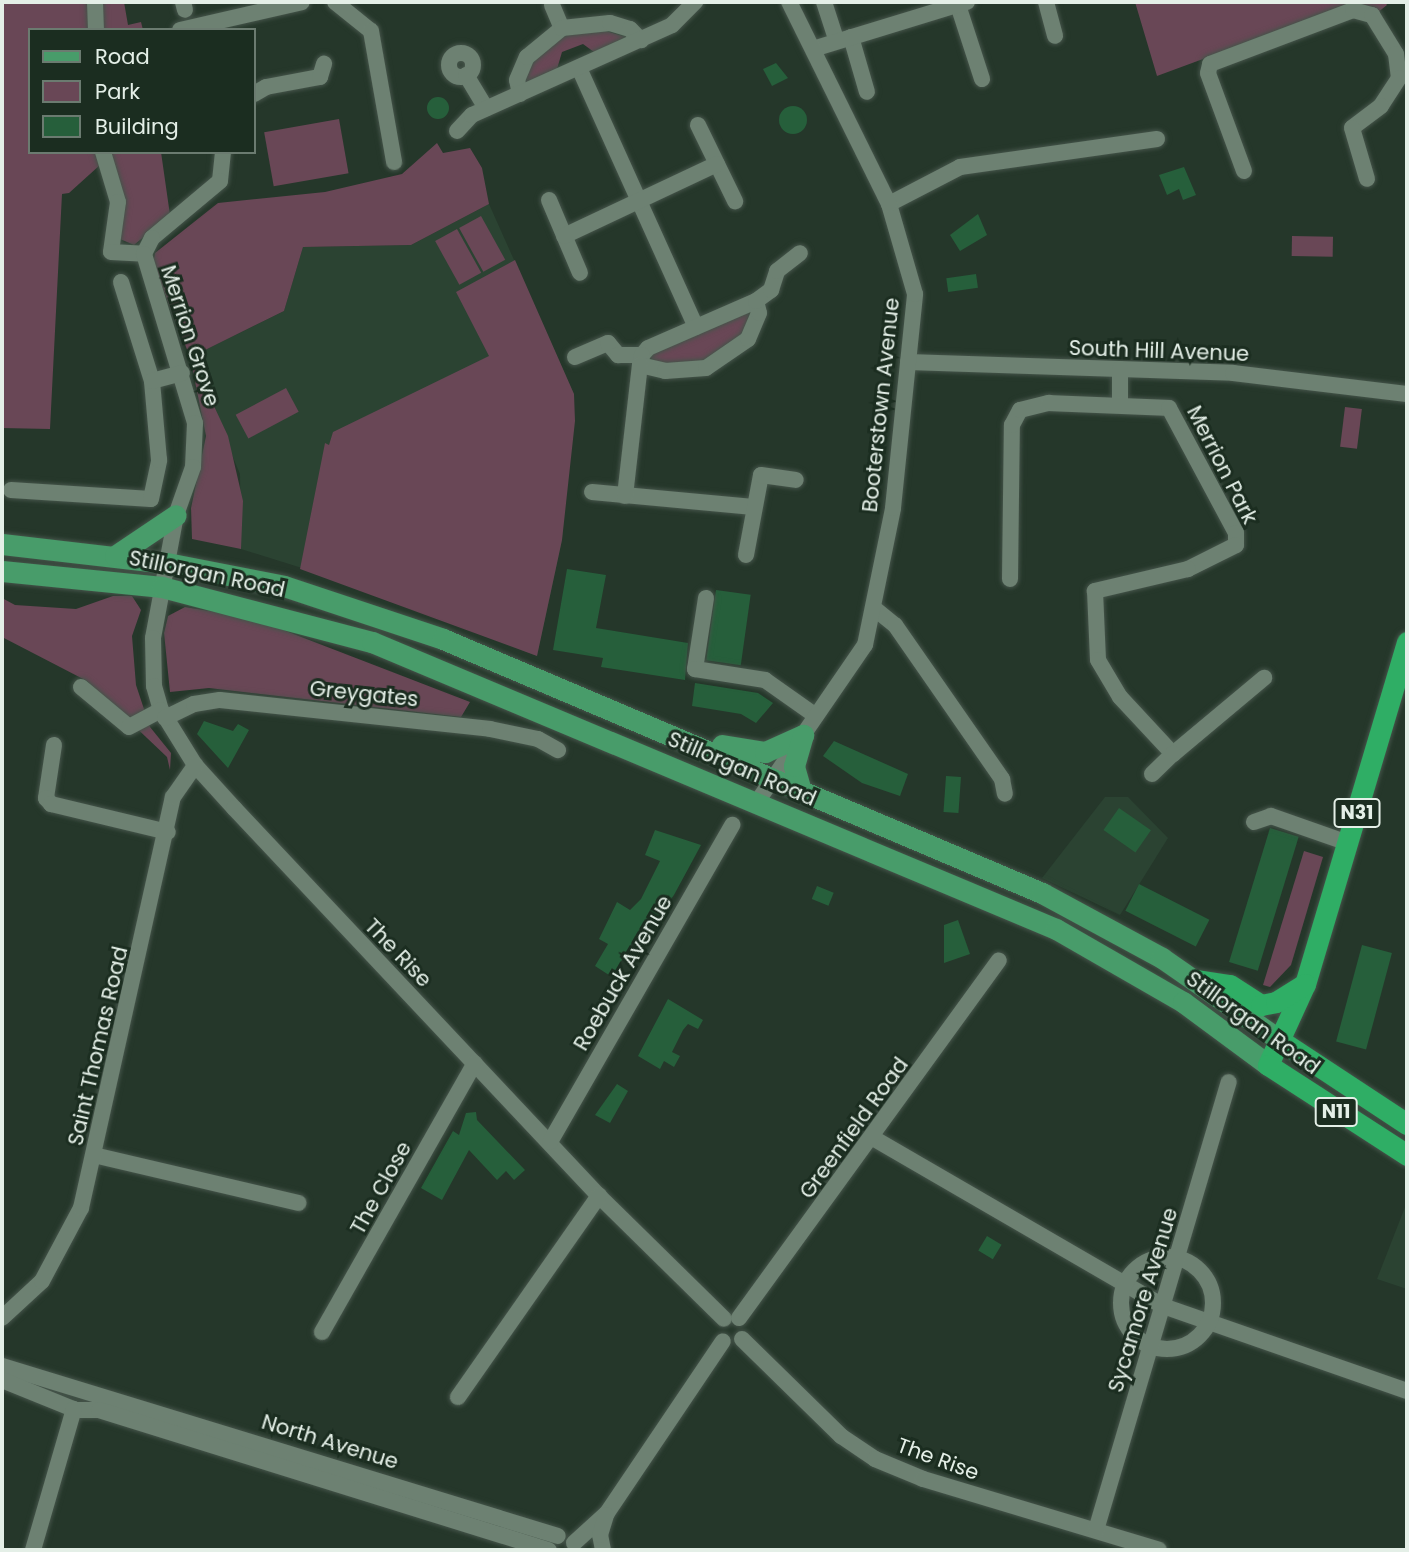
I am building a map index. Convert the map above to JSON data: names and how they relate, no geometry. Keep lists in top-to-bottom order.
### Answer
{
  "streets": {
    "highway": ["Stillorgan Road", "N31", "N11"],
    "street": [
      "Merrion Grove",
      "South Hill Avenue",
      "Booterstown Avenue",
      "Merrion Park",
      "Greygates",
      "The Rise",
      "Roebuck Avenue",
      "Saint Thomas Road",
      "Greenfield Road",
      "The Close",
      "Sycamore Avenue",
      "North Avenue"
    ]
  },
  "crossings": [
    ["Merrion Grove", "Stillorgan Road"],
    ["Merrion Grove", "The Rise"],
    ["South Hill Avenue", "Booterstown Avenue"],
    ["Booterstown Avenue", "Stillorgan Road"],
    ["Stillorgan Road", "N31"],
    ["Stillorgan Road", "The Rise"],
    ["Greygates", "The Rise"],
    ["The Rise", "Roebuck Avenue"],
    ["The Rise", "Saint Thomas Road"],
    ["The Rise", "Greenfield Road"],
    ["The Rise", "The Close"],
    ["The Rise", "Sycamore Avenue"]
  ],
  "legend": ["Road", "Park", "Building"]
}
